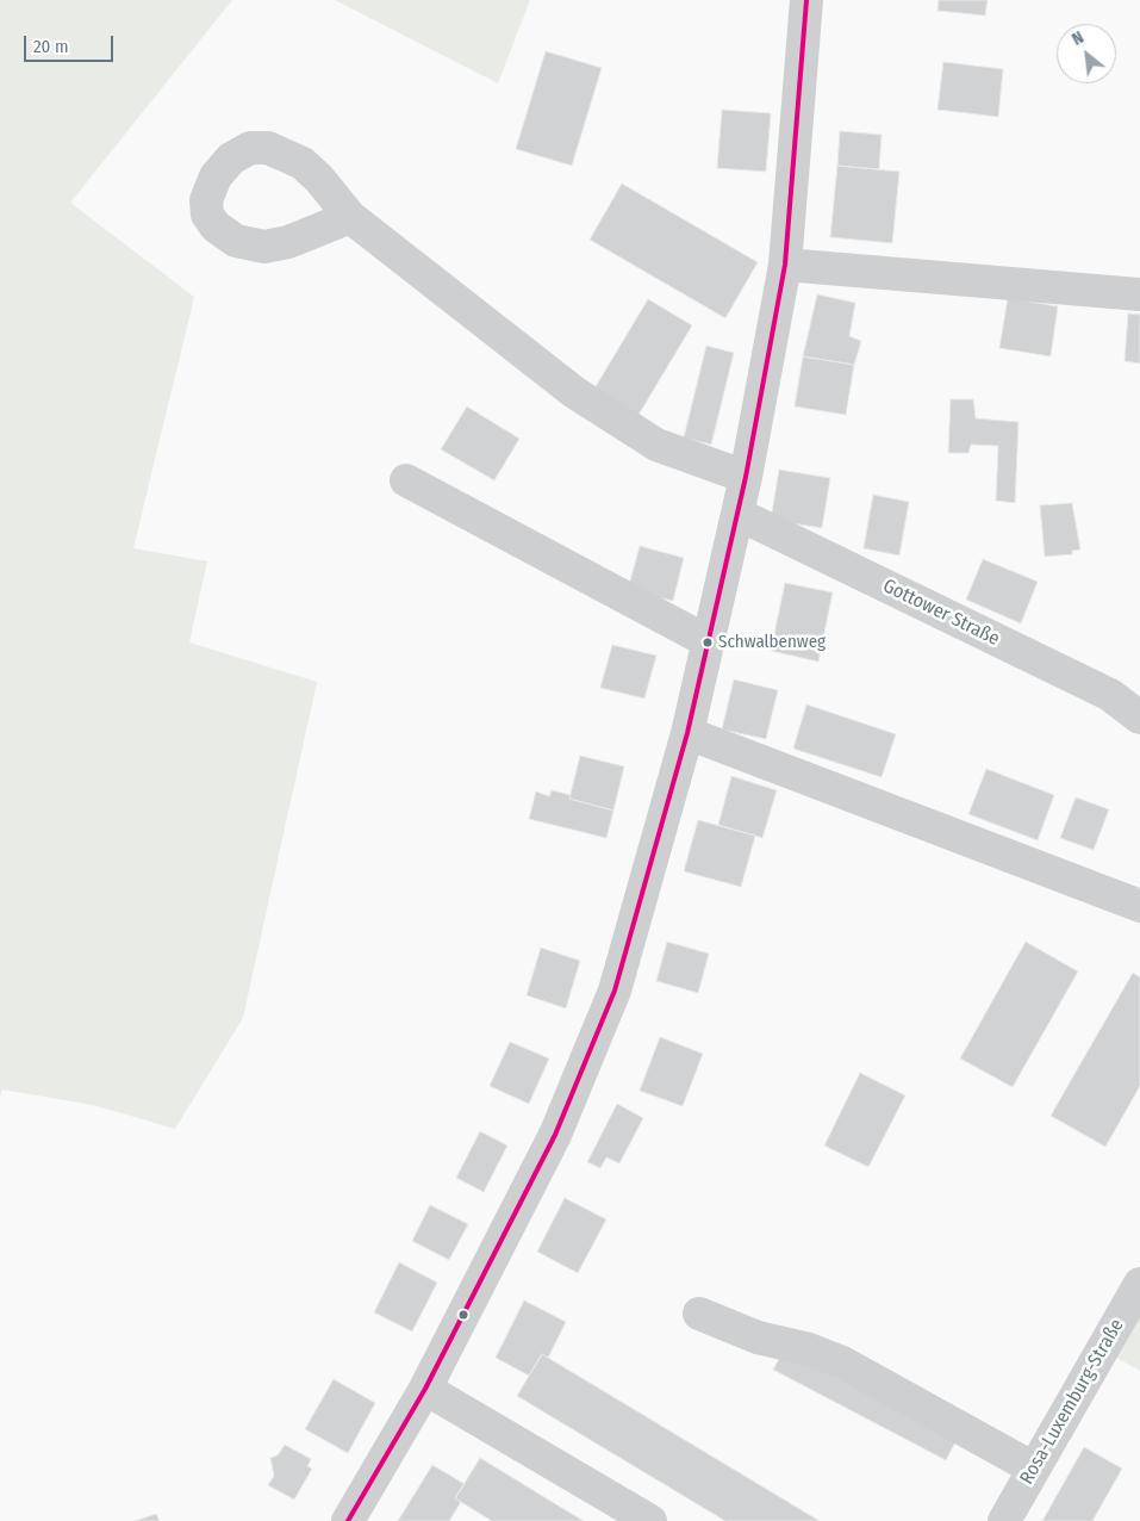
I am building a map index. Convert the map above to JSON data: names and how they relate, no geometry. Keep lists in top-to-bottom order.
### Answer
{
  "streets": {
    "street": ["Gottower Straße", "Rosa-Luxemburg-Straße"]
  },
  "places": ["Schwalbenweg"],
  "scale_bar": "20 m",
  "north": "top left"
}
